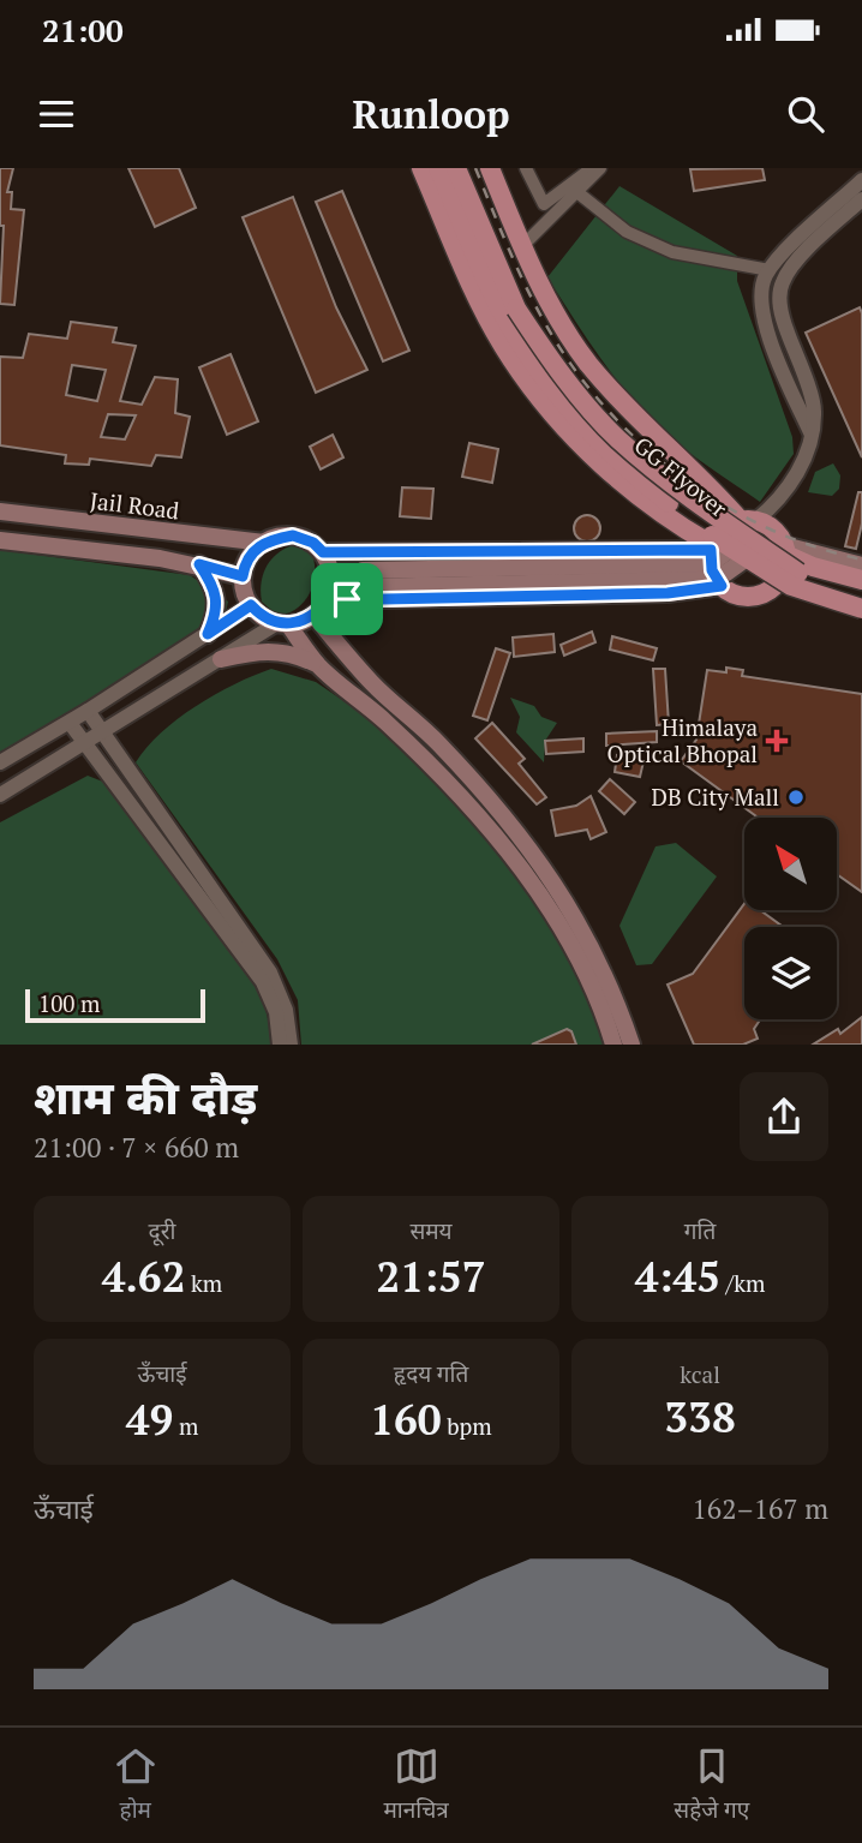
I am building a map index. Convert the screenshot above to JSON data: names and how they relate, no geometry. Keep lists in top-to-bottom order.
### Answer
{
  "streets": {
    "main road": ["GG Flyover", "Jail Road"]
  },
  "places": {
    "health": ["Himalaya Optical Bhopal"],
    "other": ["DB City Mall"]
  },
  "scale_bar": "100 m",
  "north": "top left",
  "page": {
    "status": "21:00",
    "header": "Runloop",
    "scale": "100 m",
    "heading": ["शाम की दौड़", "21:00 · 7 × 660 m"],
    "stats": [
      ["दूरी", "4.62 km"],
      ["समय", "21:57"],
      ["गति", "4:45 /km"],
      ["ऊँचाई", "49 m"],
      ["हृदय गति", "160 bpm"],
      ["kcal", "338"]
    ],
    "chart": ["ऊँचाई", "162–167 m"],
    "tabs": ["होम", "मानचित्र", "सहेजे गए"]
  }
}
